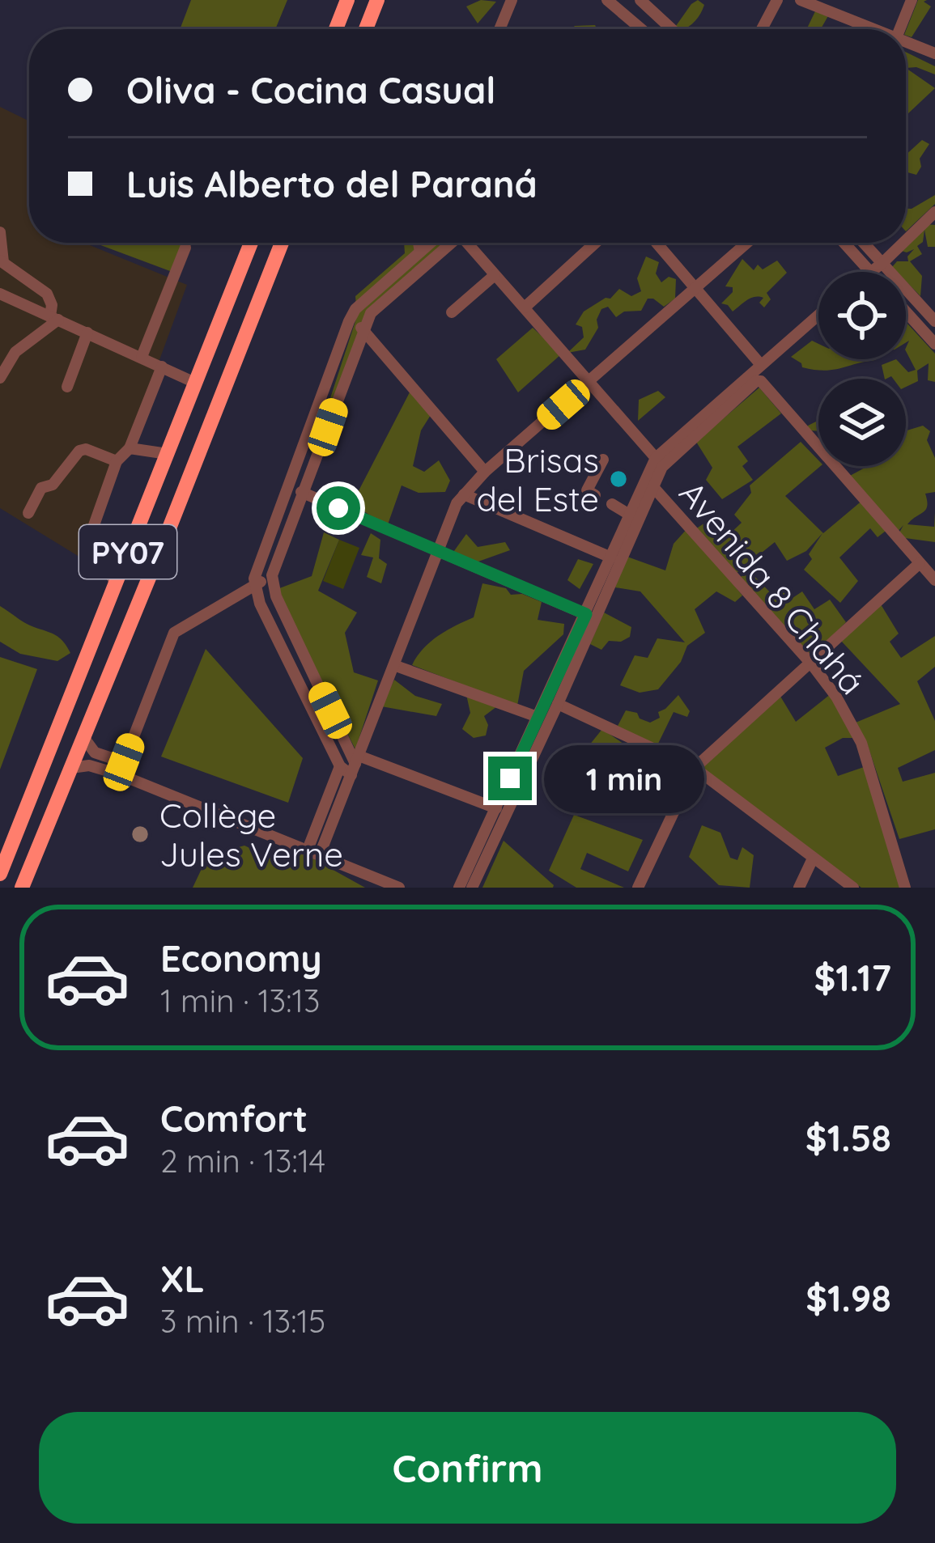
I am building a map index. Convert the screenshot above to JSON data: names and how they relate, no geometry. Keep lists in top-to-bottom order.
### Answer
{
  "streets": {
    "highway": ["PY07"],
    "street": ["Avenida 8 Chahá"]
  },
  "places": ["Brisas del Este", "Collège Jules Verne"],
  "page": {
    "banner": ["Oliva - Cocina Casual", "Luis Alberto del Paraná"],
    "bubble": "1 min",
    "list": [
      {
        "name": "Economy",
        "note": "1 min · 13:13",
        "value": "$1.17"
      },
      {
        "name": "Comfort",
        "note": "2 min · 13:14",
        "value": "$1.58"
      },
      {
        "name": "XL",
        "note": "3 min · 13:15",
        "value": "$1.98"
      }
    ],
    "buttons": "Confirm"
  }
}
